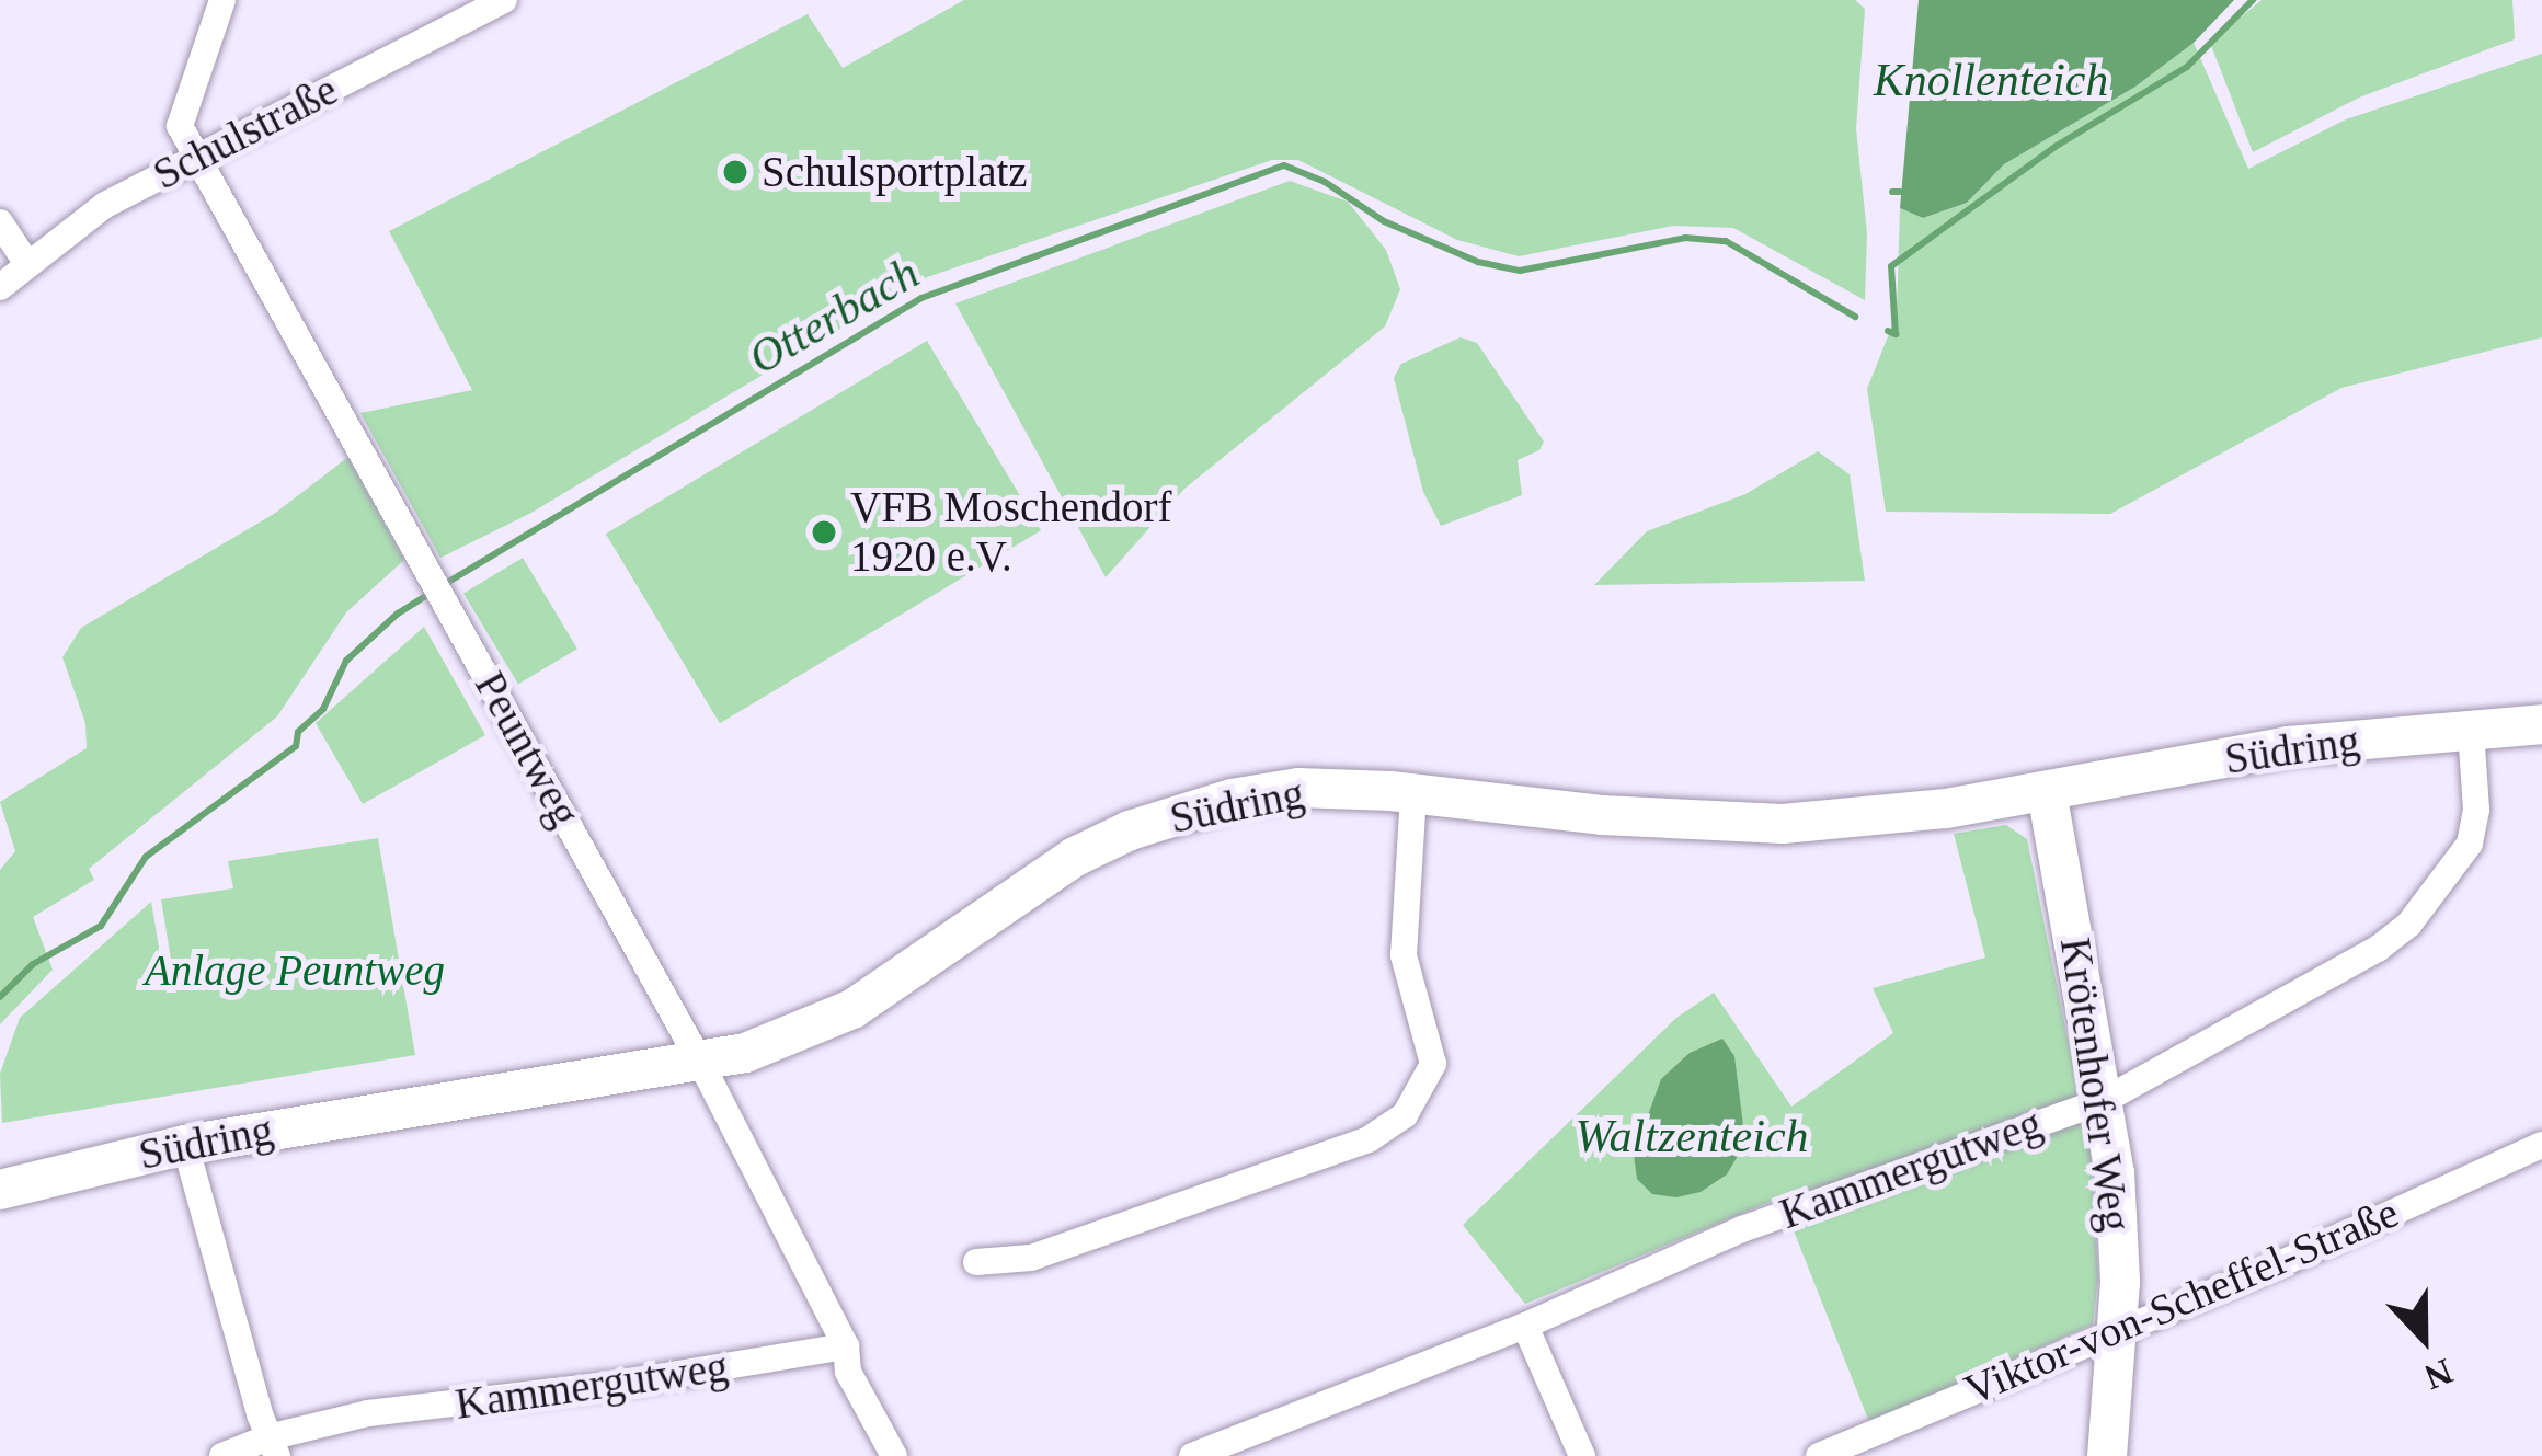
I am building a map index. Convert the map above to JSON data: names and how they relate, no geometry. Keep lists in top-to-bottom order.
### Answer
{
  "streets": {
    "street": [
      "Schulstraße",
      "Peuntweg",
      "Südring",
      "Krötenhofer Weg",
      "Kammergutweg",
      "Viktor-von-Scheffel-Straße"
    ]
  },
  "crossings": [
    ["Schulstraße", "Peuntweg"],
    ["Peuntweg", "Südring"],
    ["Peuntweg", "Kammergutweg"],
    ["Südring", "Krötenhofer Weg"],
    ["Südring", "Kammergutweg"],
    ["Krötenhofer Weg", "Kammergutweg"],
    ["Krötenhofer Weg", "Viktor-von-Scheffel-Straße"]
  ],
  "water": ["Knollenteich", "Otterbach", "Waltzenteich"],
  "parks": ["Anlage Peuntweg"],
  "places": ["Schulsportplatz", "VFB Moschendorf 1920 e.V."],
  "north": "bottom"
}
